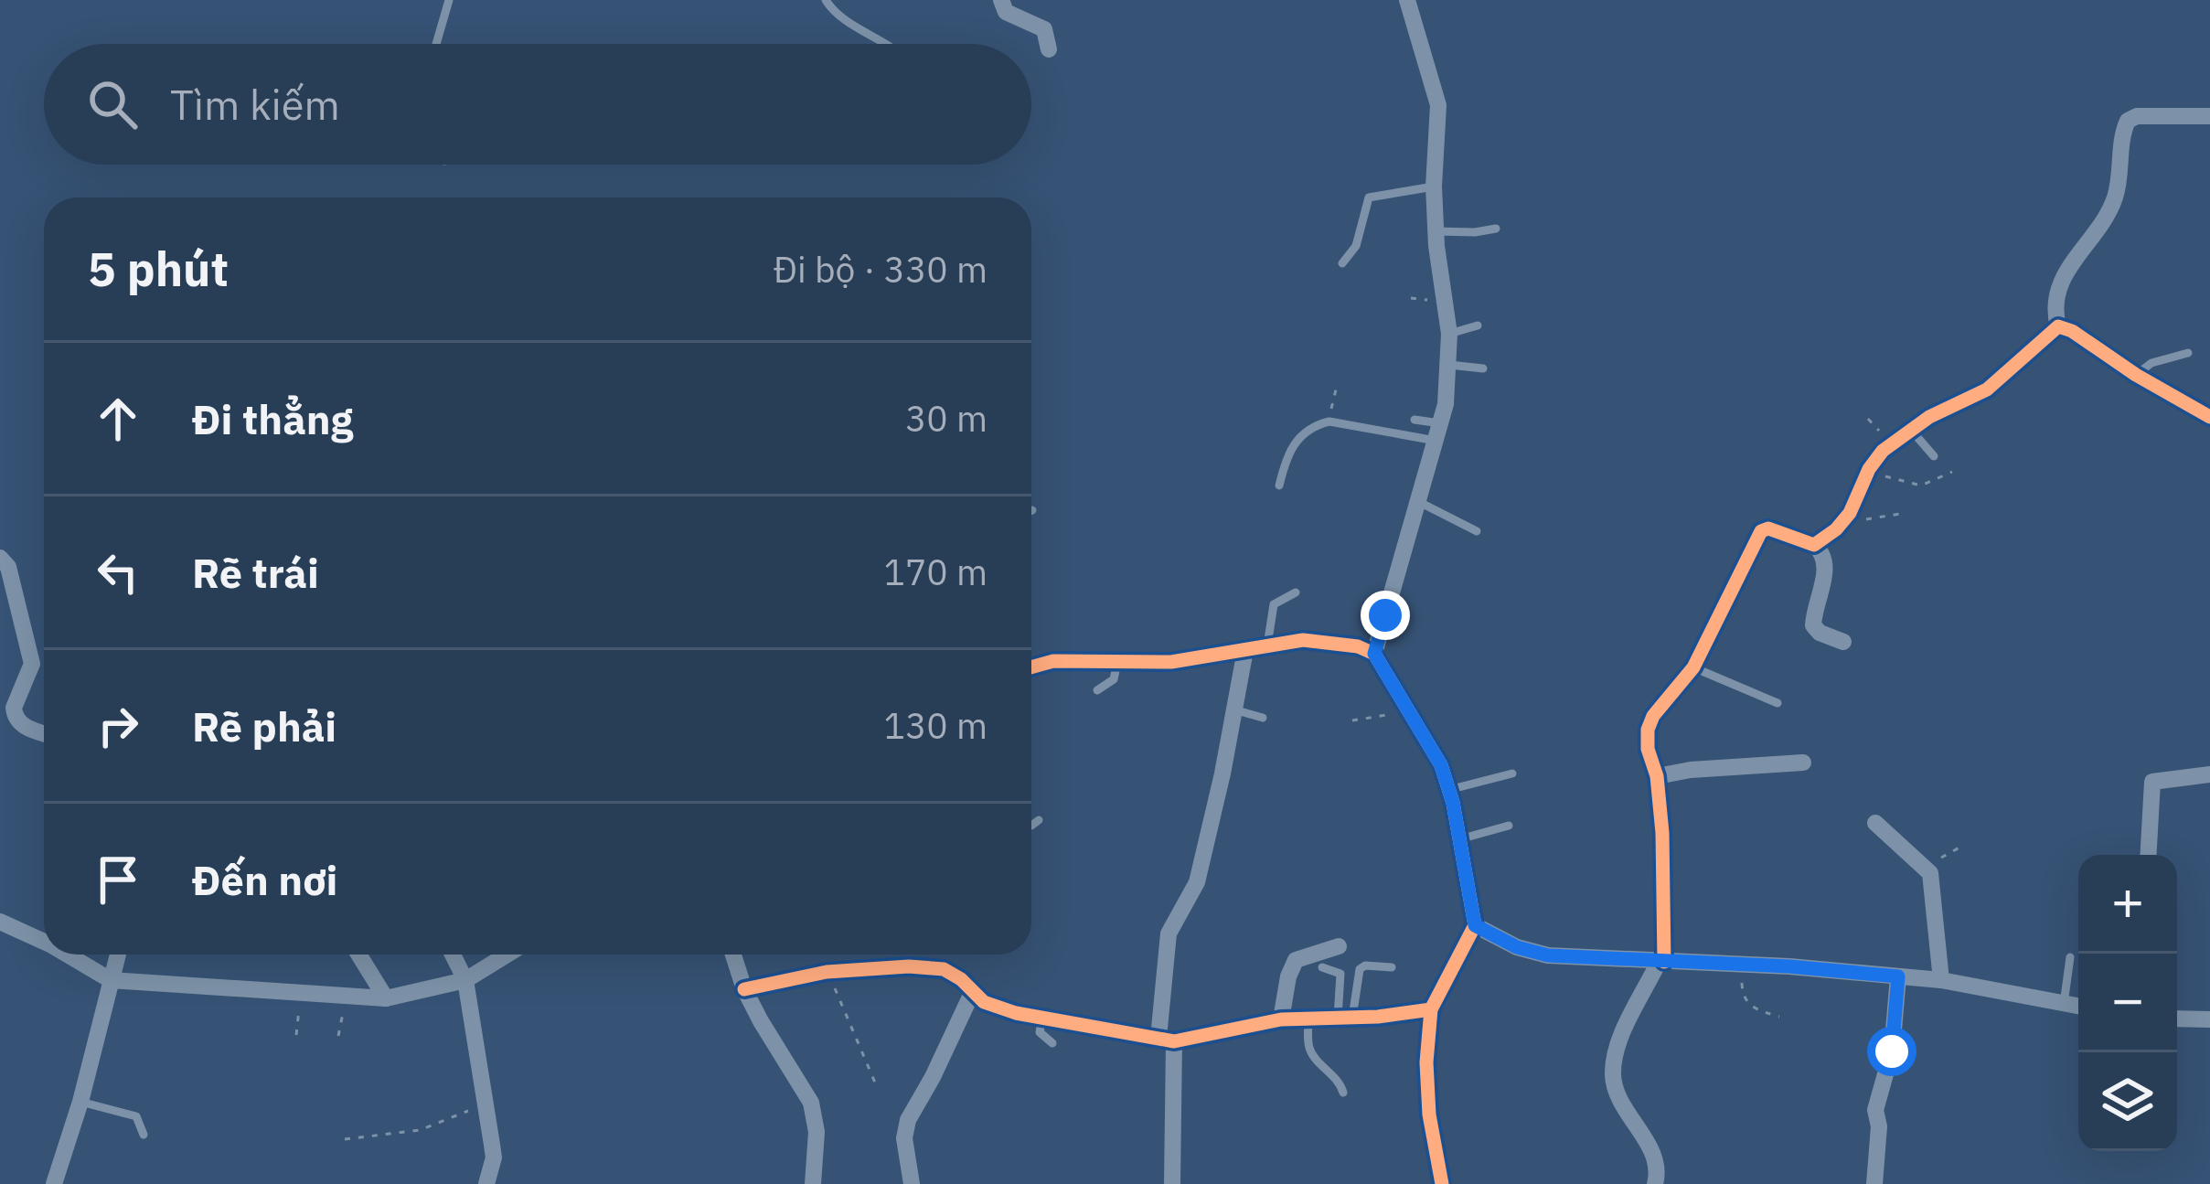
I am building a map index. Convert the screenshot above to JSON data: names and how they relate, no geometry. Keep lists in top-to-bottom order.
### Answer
{
  "page": {
    "search": "Tìm kiếm",
    "heading": ["5 phút", "Đi bộ · 330 m"],
    "list": [
      ["Đi thẳng", "30 m"],
      ["Rẽ trái", "170 m"],
      ["Rẽ phải", "130 m"],
      "Đến nơi"
    ],
    "map_buttons": ["+", "−"]
  }
}
